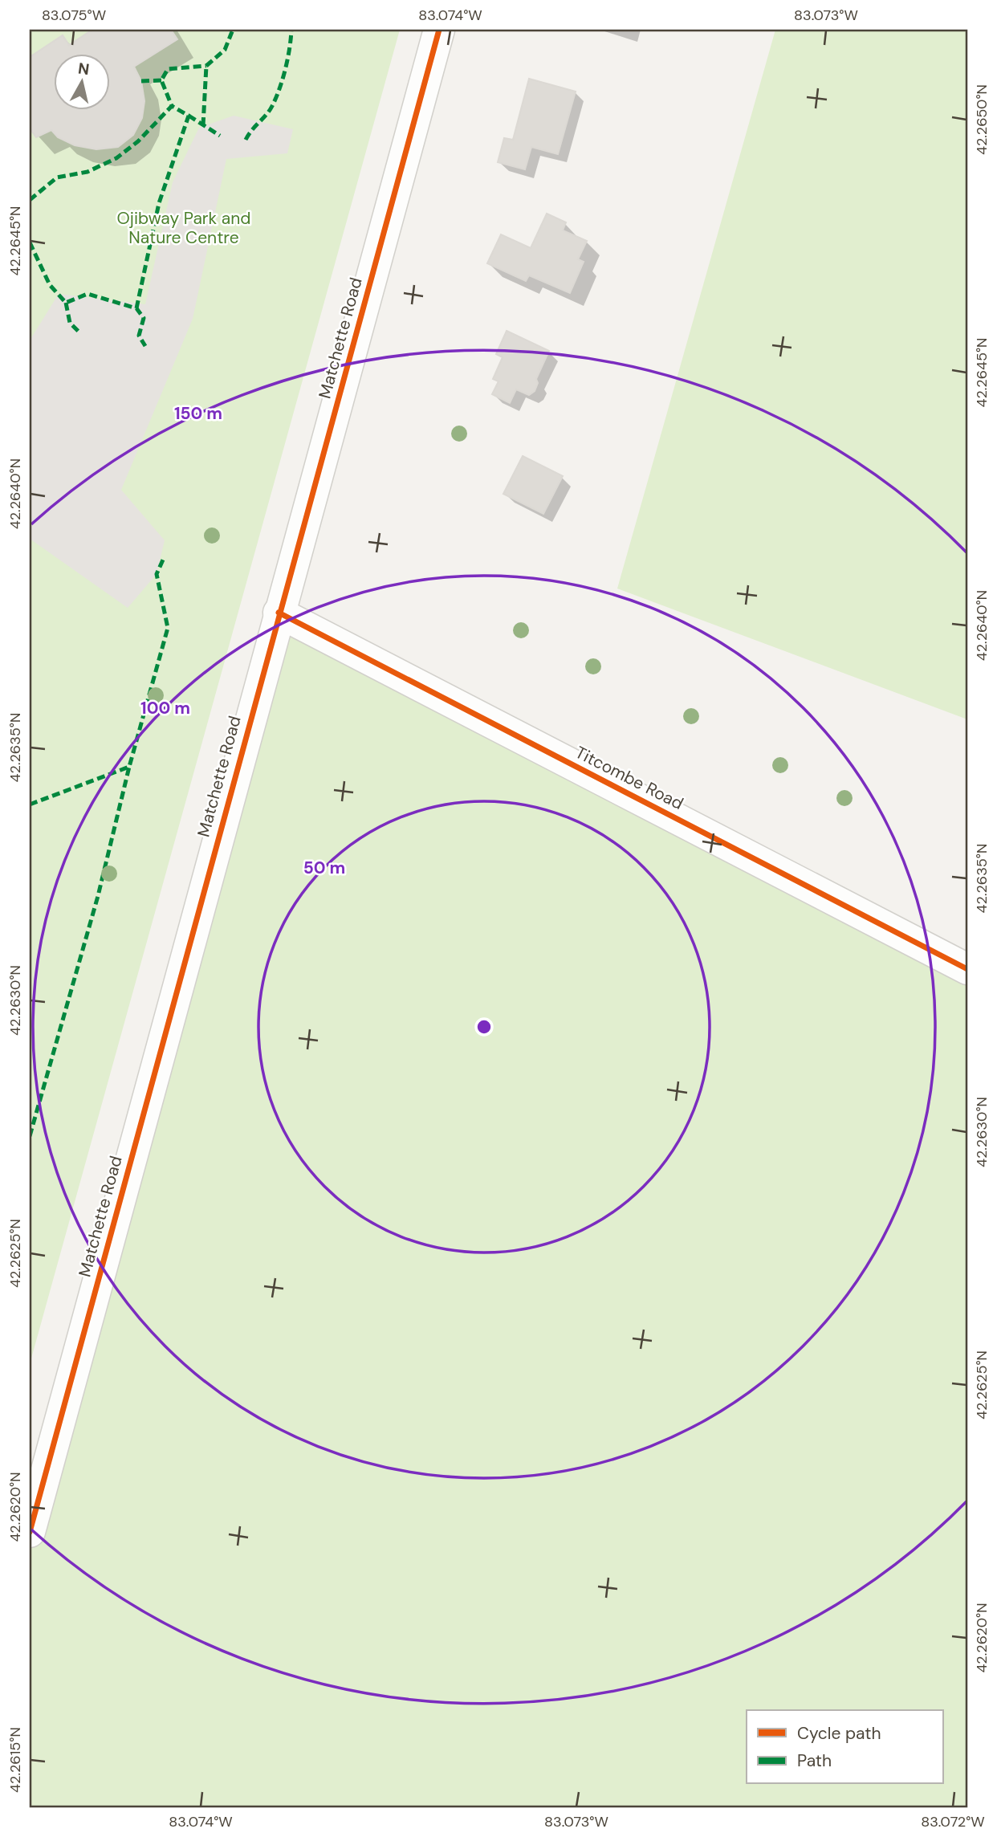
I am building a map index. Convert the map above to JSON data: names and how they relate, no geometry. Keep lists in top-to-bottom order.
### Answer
{
  "streets": {
    "street": ["Matchette Road", "Titcombe Road"]
  },
  "crossings": [
    ["Matchette Road", "Titcombe Road"]
  ],
  "parks": ["Ojibway Park and Nature Centre"],
  "legend": ["Cycle path", "Path"],
  "north": "top",
  "coordinates": [
    "83.075°W",
    "83.074°W",
    "83.073°W",
    "42.2650°N",
    "42.2645°N",
    "42.2640°N",
    "42.2635°N",
    "42.2630°N",
    "42.2625°N",
    "42.2620°N",
    "42.2615°N",
    "83.072°W"
  ],
  "rings": ["150 m", "100 m", "50 m"]
}
